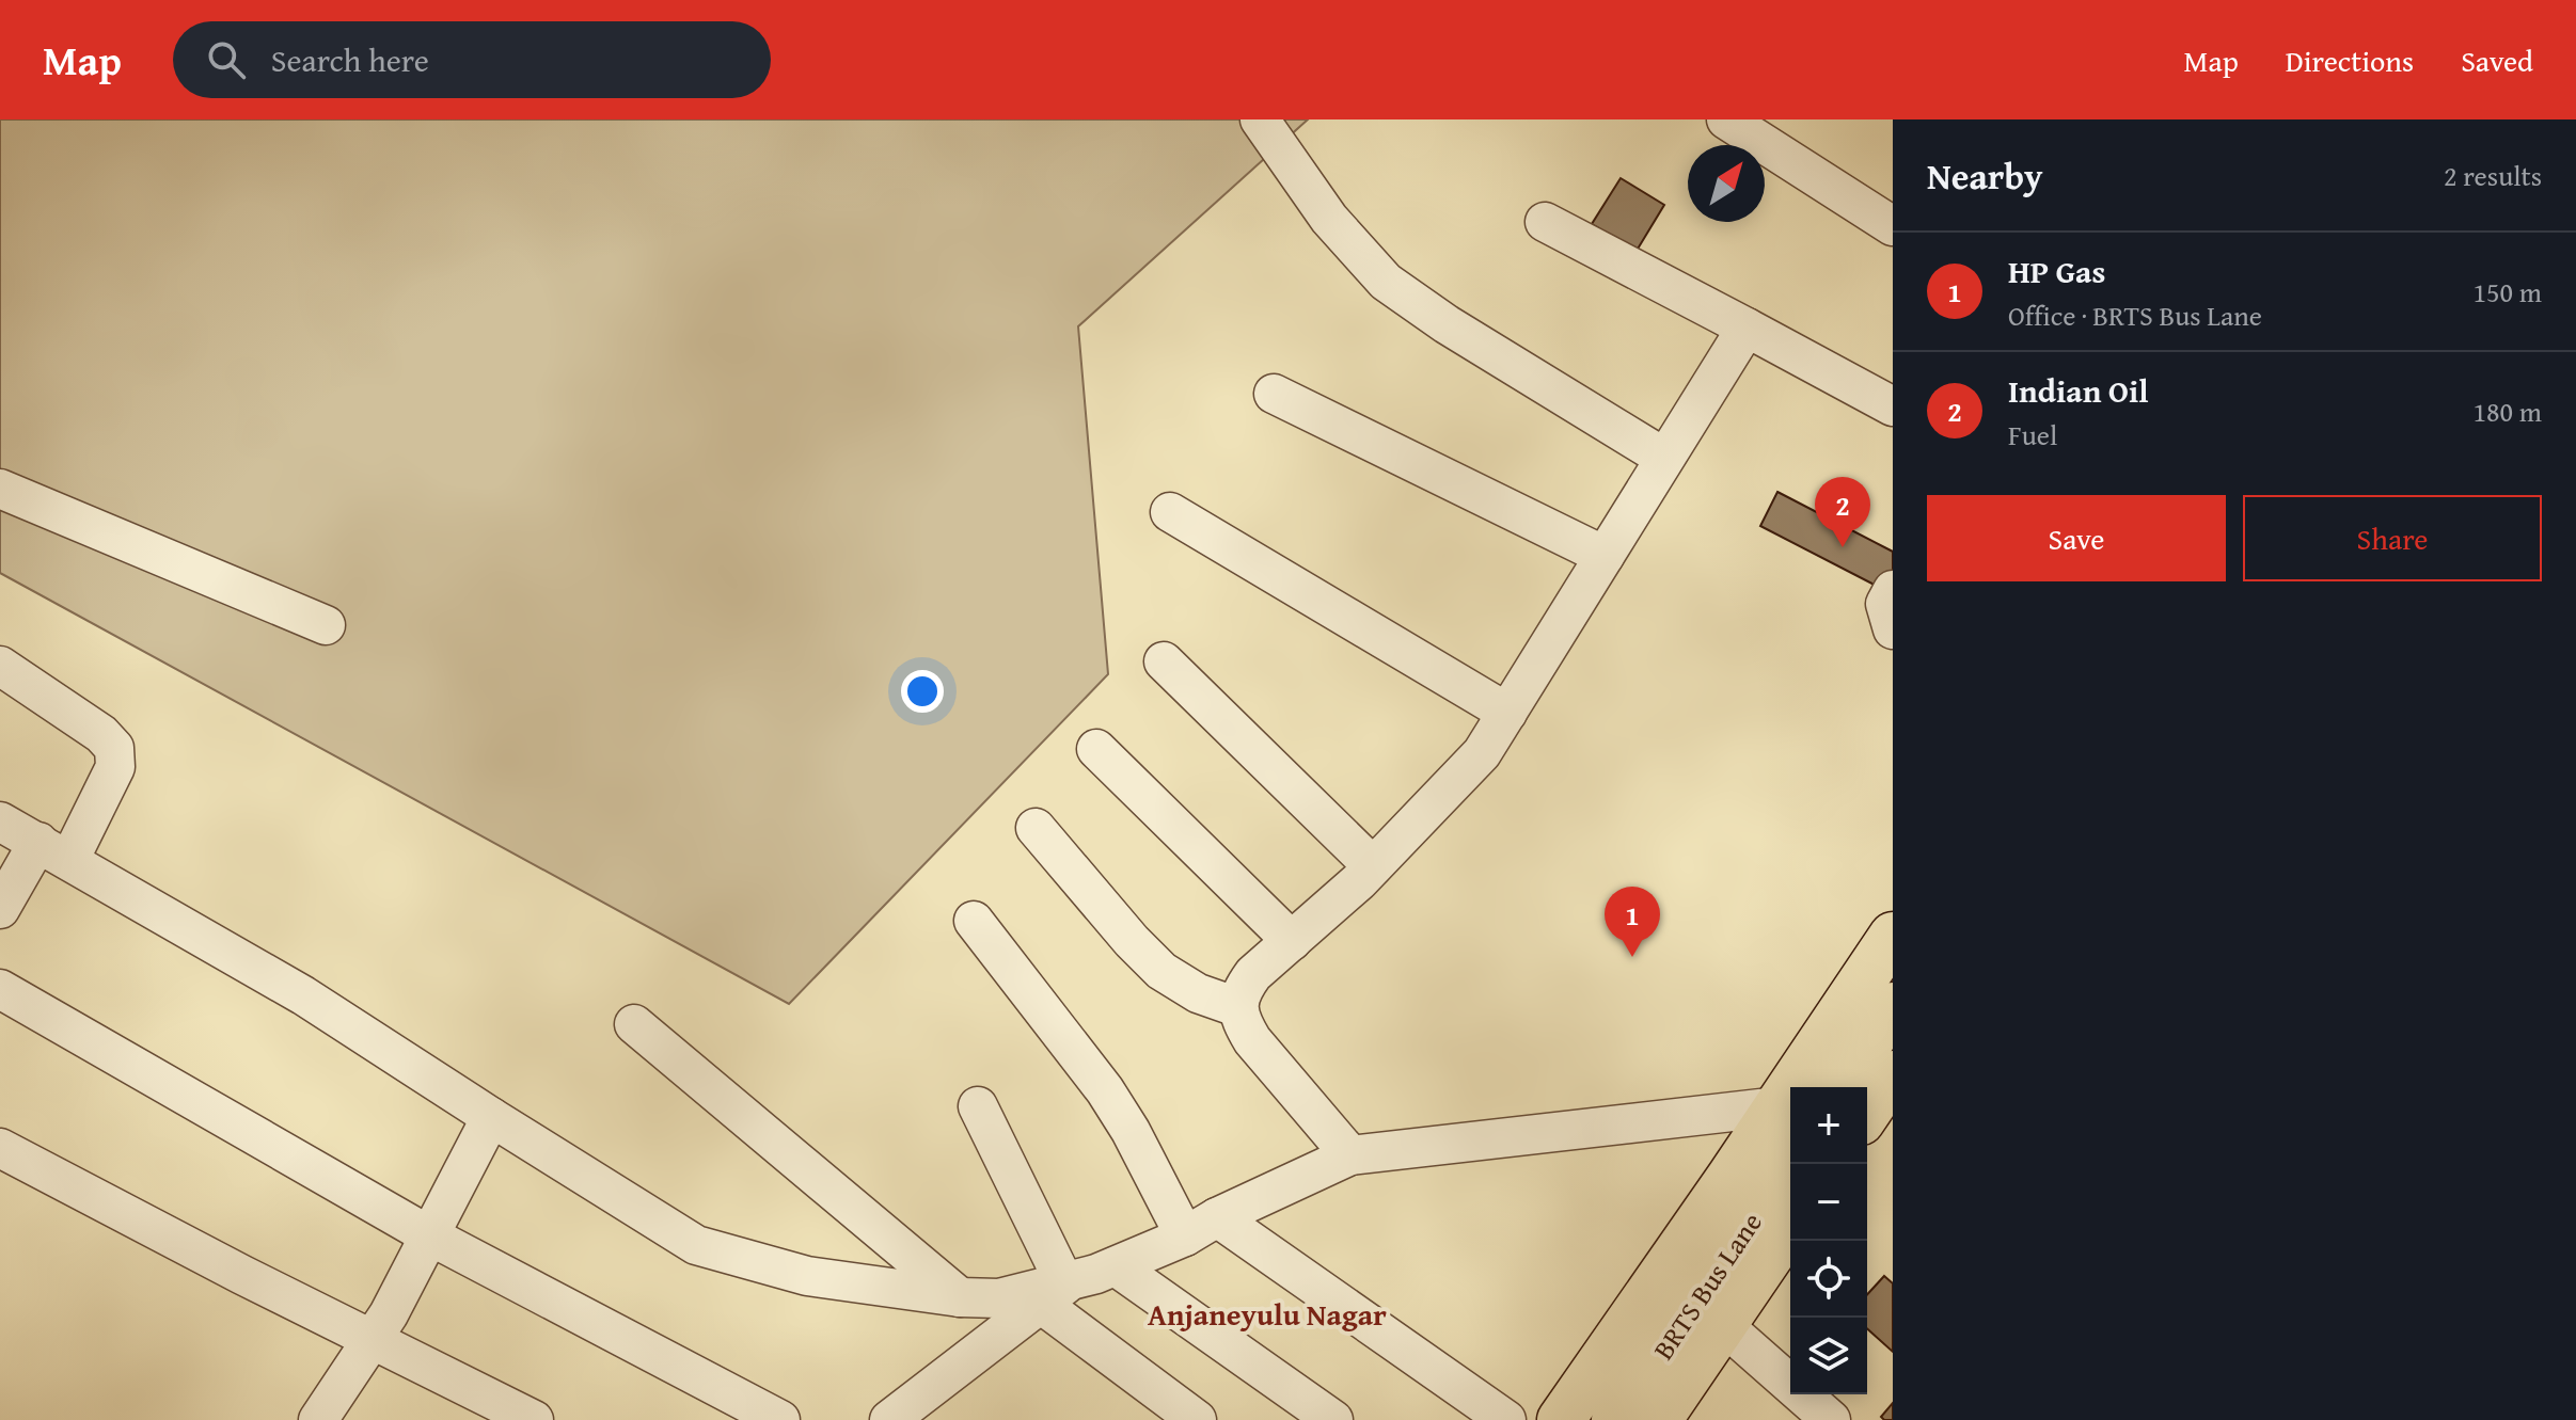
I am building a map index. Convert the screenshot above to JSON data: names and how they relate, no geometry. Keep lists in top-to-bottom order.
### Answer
{
  "streets": {
    "main road": ["BRTS Bus Lane"]
  },
  "districts": ["Anjaneyulu Nagar"],
  "north": "top right",
  "page": {
    "header": "Map",
    "search": "Search here",
    "nav": ["Map", "Directions", "Saved"],
    "heading": ["Nearby", "2 results"],
    "list": [
      {
        "mark": "1",
        "name": "HP Gas",
        "note": "Office · BRTS Bus Lane",
        "value": "150 m"
      },
      {
        "mark": "2",
        "name": "Indian Oil",
        "note": "Fuel",
        "value": "180 m"
      }
    ],
    "buttons": ["Save", "Share"],
    "pins": ["2", "1"],
    "map_buttons": ["+", "−"]
  }
}
